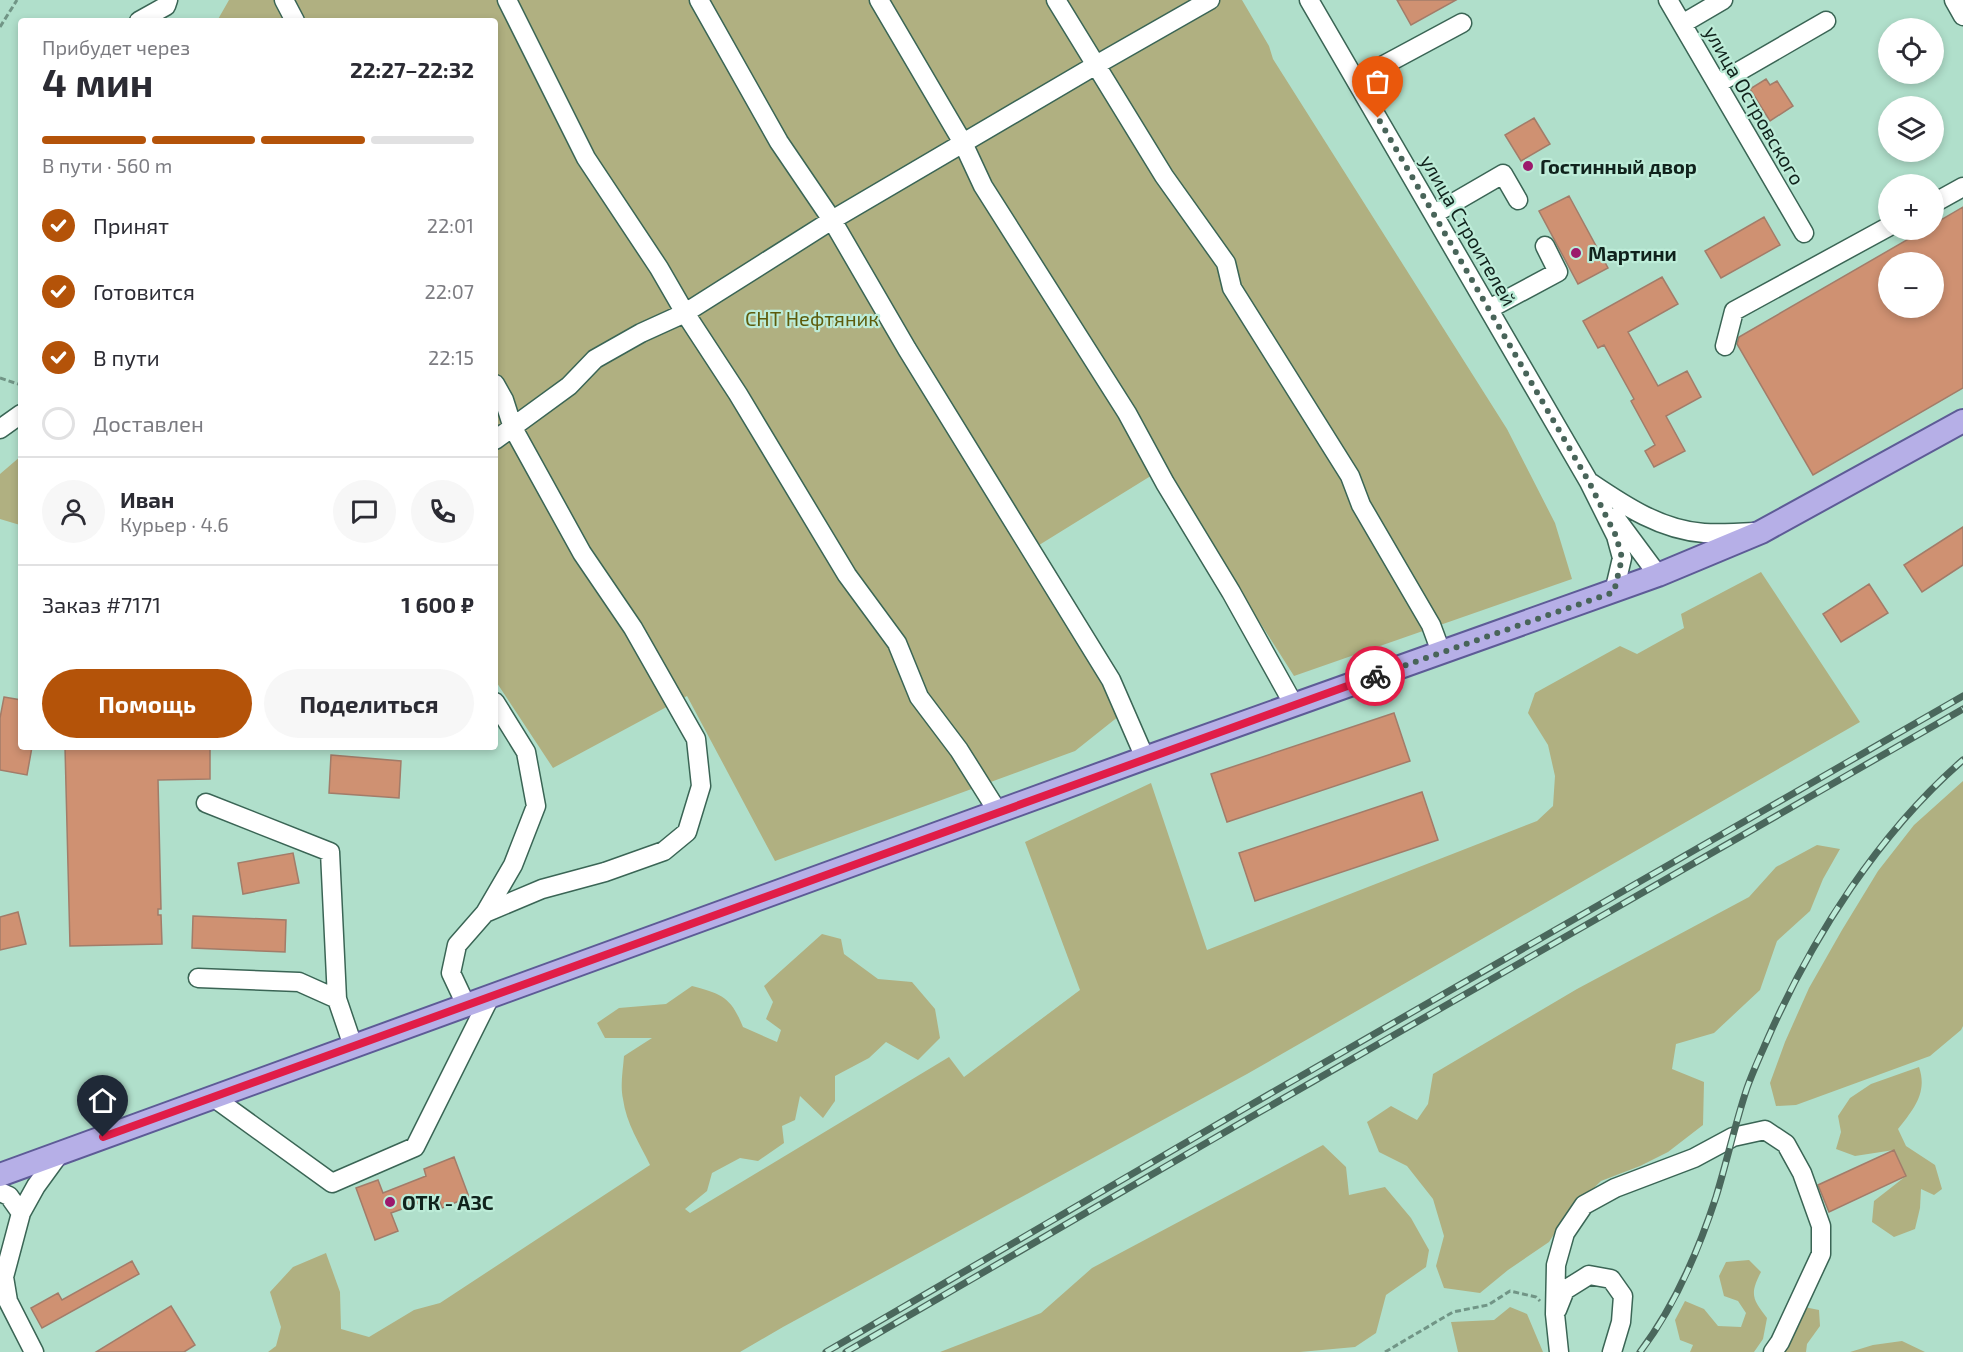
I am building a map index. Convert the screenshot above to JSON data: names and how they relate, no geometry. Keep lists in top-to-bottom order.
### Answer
{
  "streets": {
    "street": ["улица Островского", "улица Строителей"]
  },
  "parks": ["СНТ Нефтяник"],
  "places": ["Гостинный двор", "Мартини", "ОТК - АЗС"],
  "page": {
    "map_buttons": ["+", "−"],
    "heading": ["4 мин", "Прибудет через", "22:27–22:32"],
    "panel": [
      "Иван",
      "Курьер · 4.6",
      "Заказ #7171",
      "1 600 ₽"
    ],
    "bar": "В пути · 560 m",
    "list": [
      ["Принят", "22:01"],
      ["Готовится", "22:07"],
      ["В пути", "22:15"],
      "Доставлен"
    ],
    "buttons": ["Помощь", "Поделиться"]
  }
}
